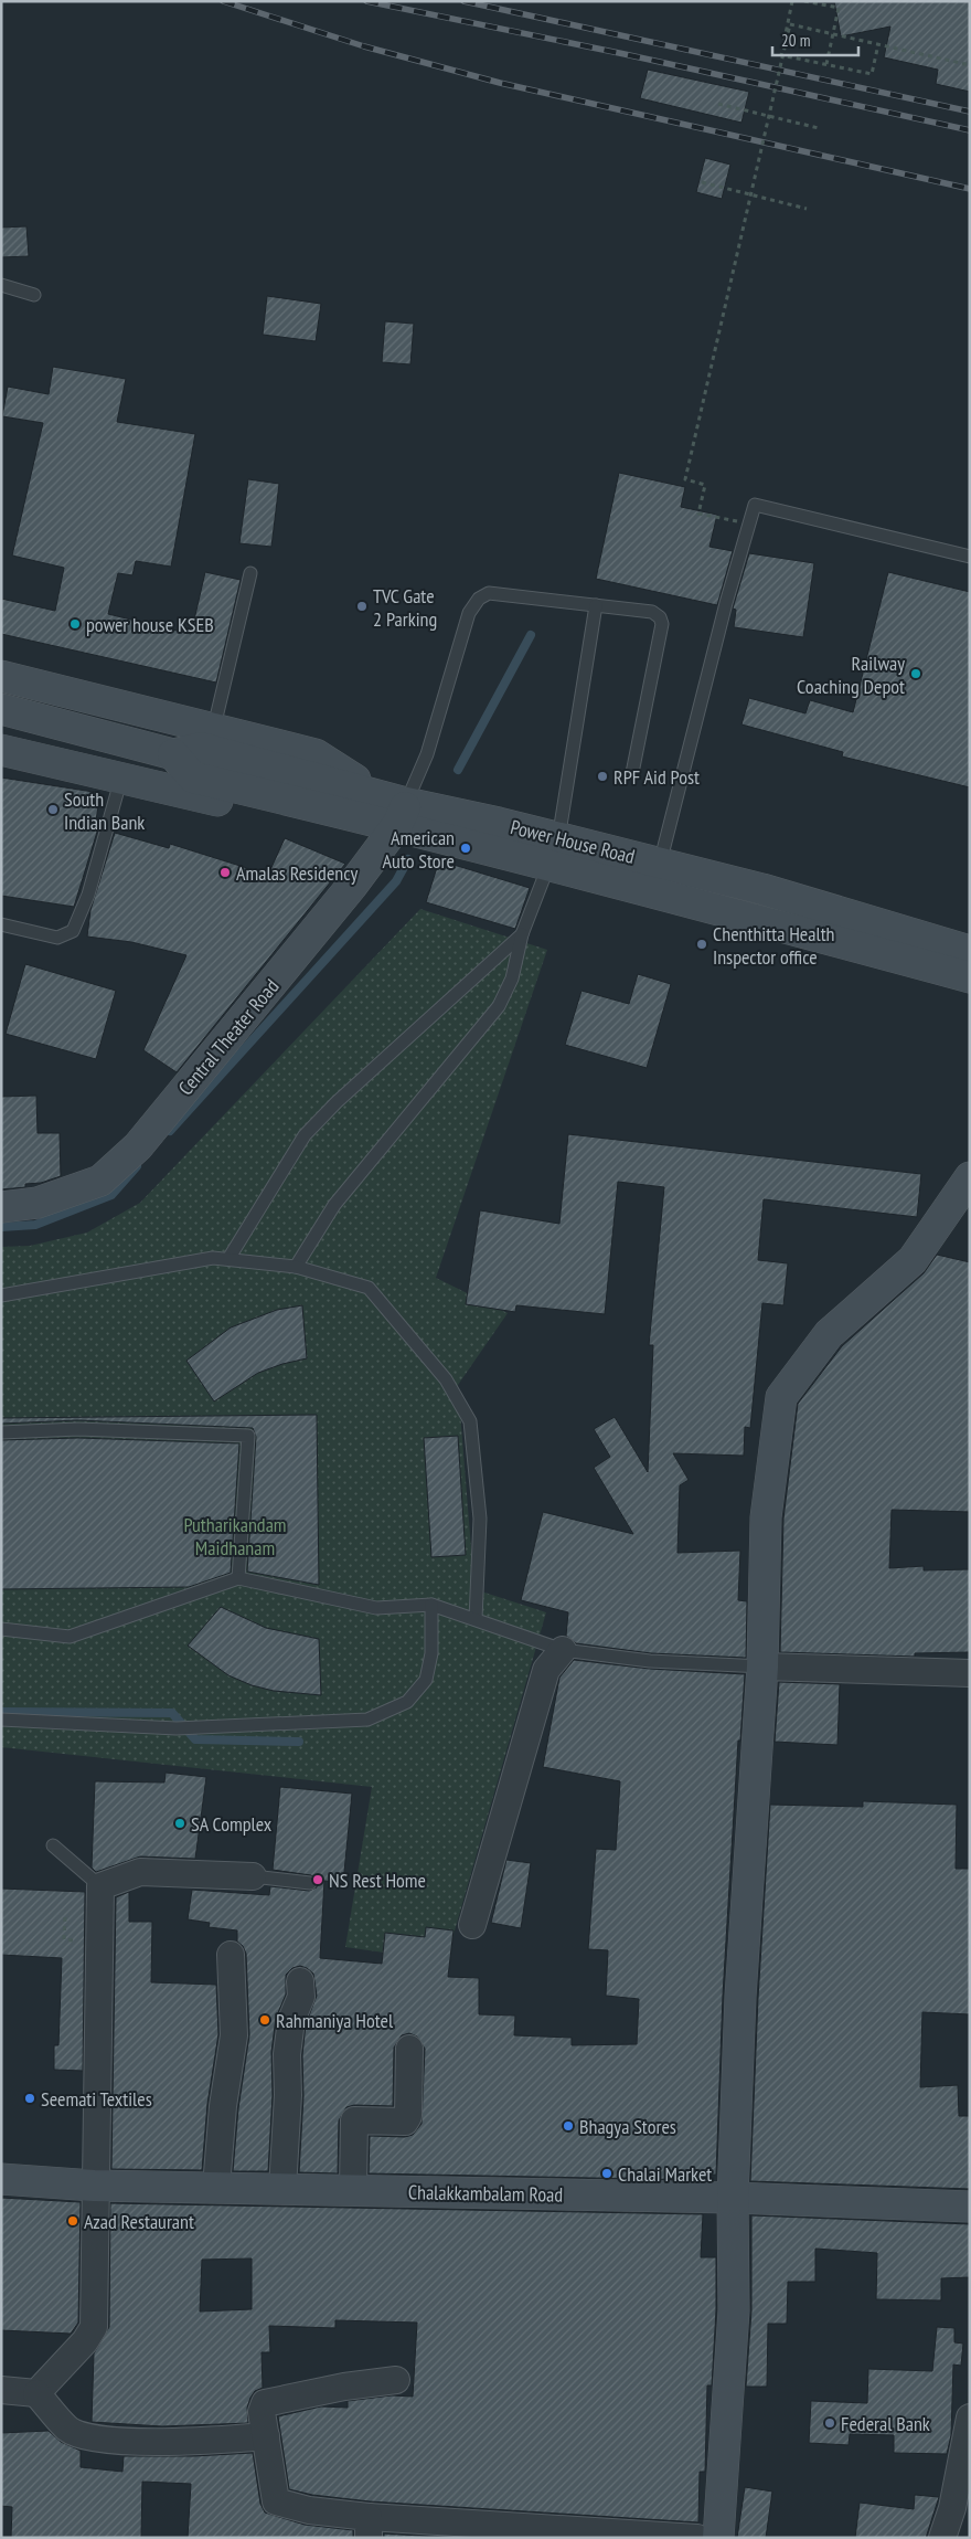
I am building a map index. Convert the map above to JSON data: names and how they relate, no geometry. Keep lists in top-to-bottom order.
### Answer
{
  "streets": {
    "street": ["Power House Road", "Central Theater Road", "Chalakkambalam Road"]
  },
  "parks": ["Putharikandam Maidhanam"],
  "places": [
    "TVC Gate 2 Parking",
    "power house KSEB",
    "Railway Coaching Depot",
    "RPF Aid Post",
    "South Indian Bank",
    "American Auto Store",
    "Amalas Residency",
    "Chenthitta Health Inspector office",
    "SA Complex",
    "NS Rest Home",
    "Rahmaniya Hotel",
    "Seemati Textiles",
    "Bhagya Stores",
    "Chalai Market",
    "Azad Restaurant",
    "Federal Bank"
  ],
  "scale_bar": "20 m"
}
